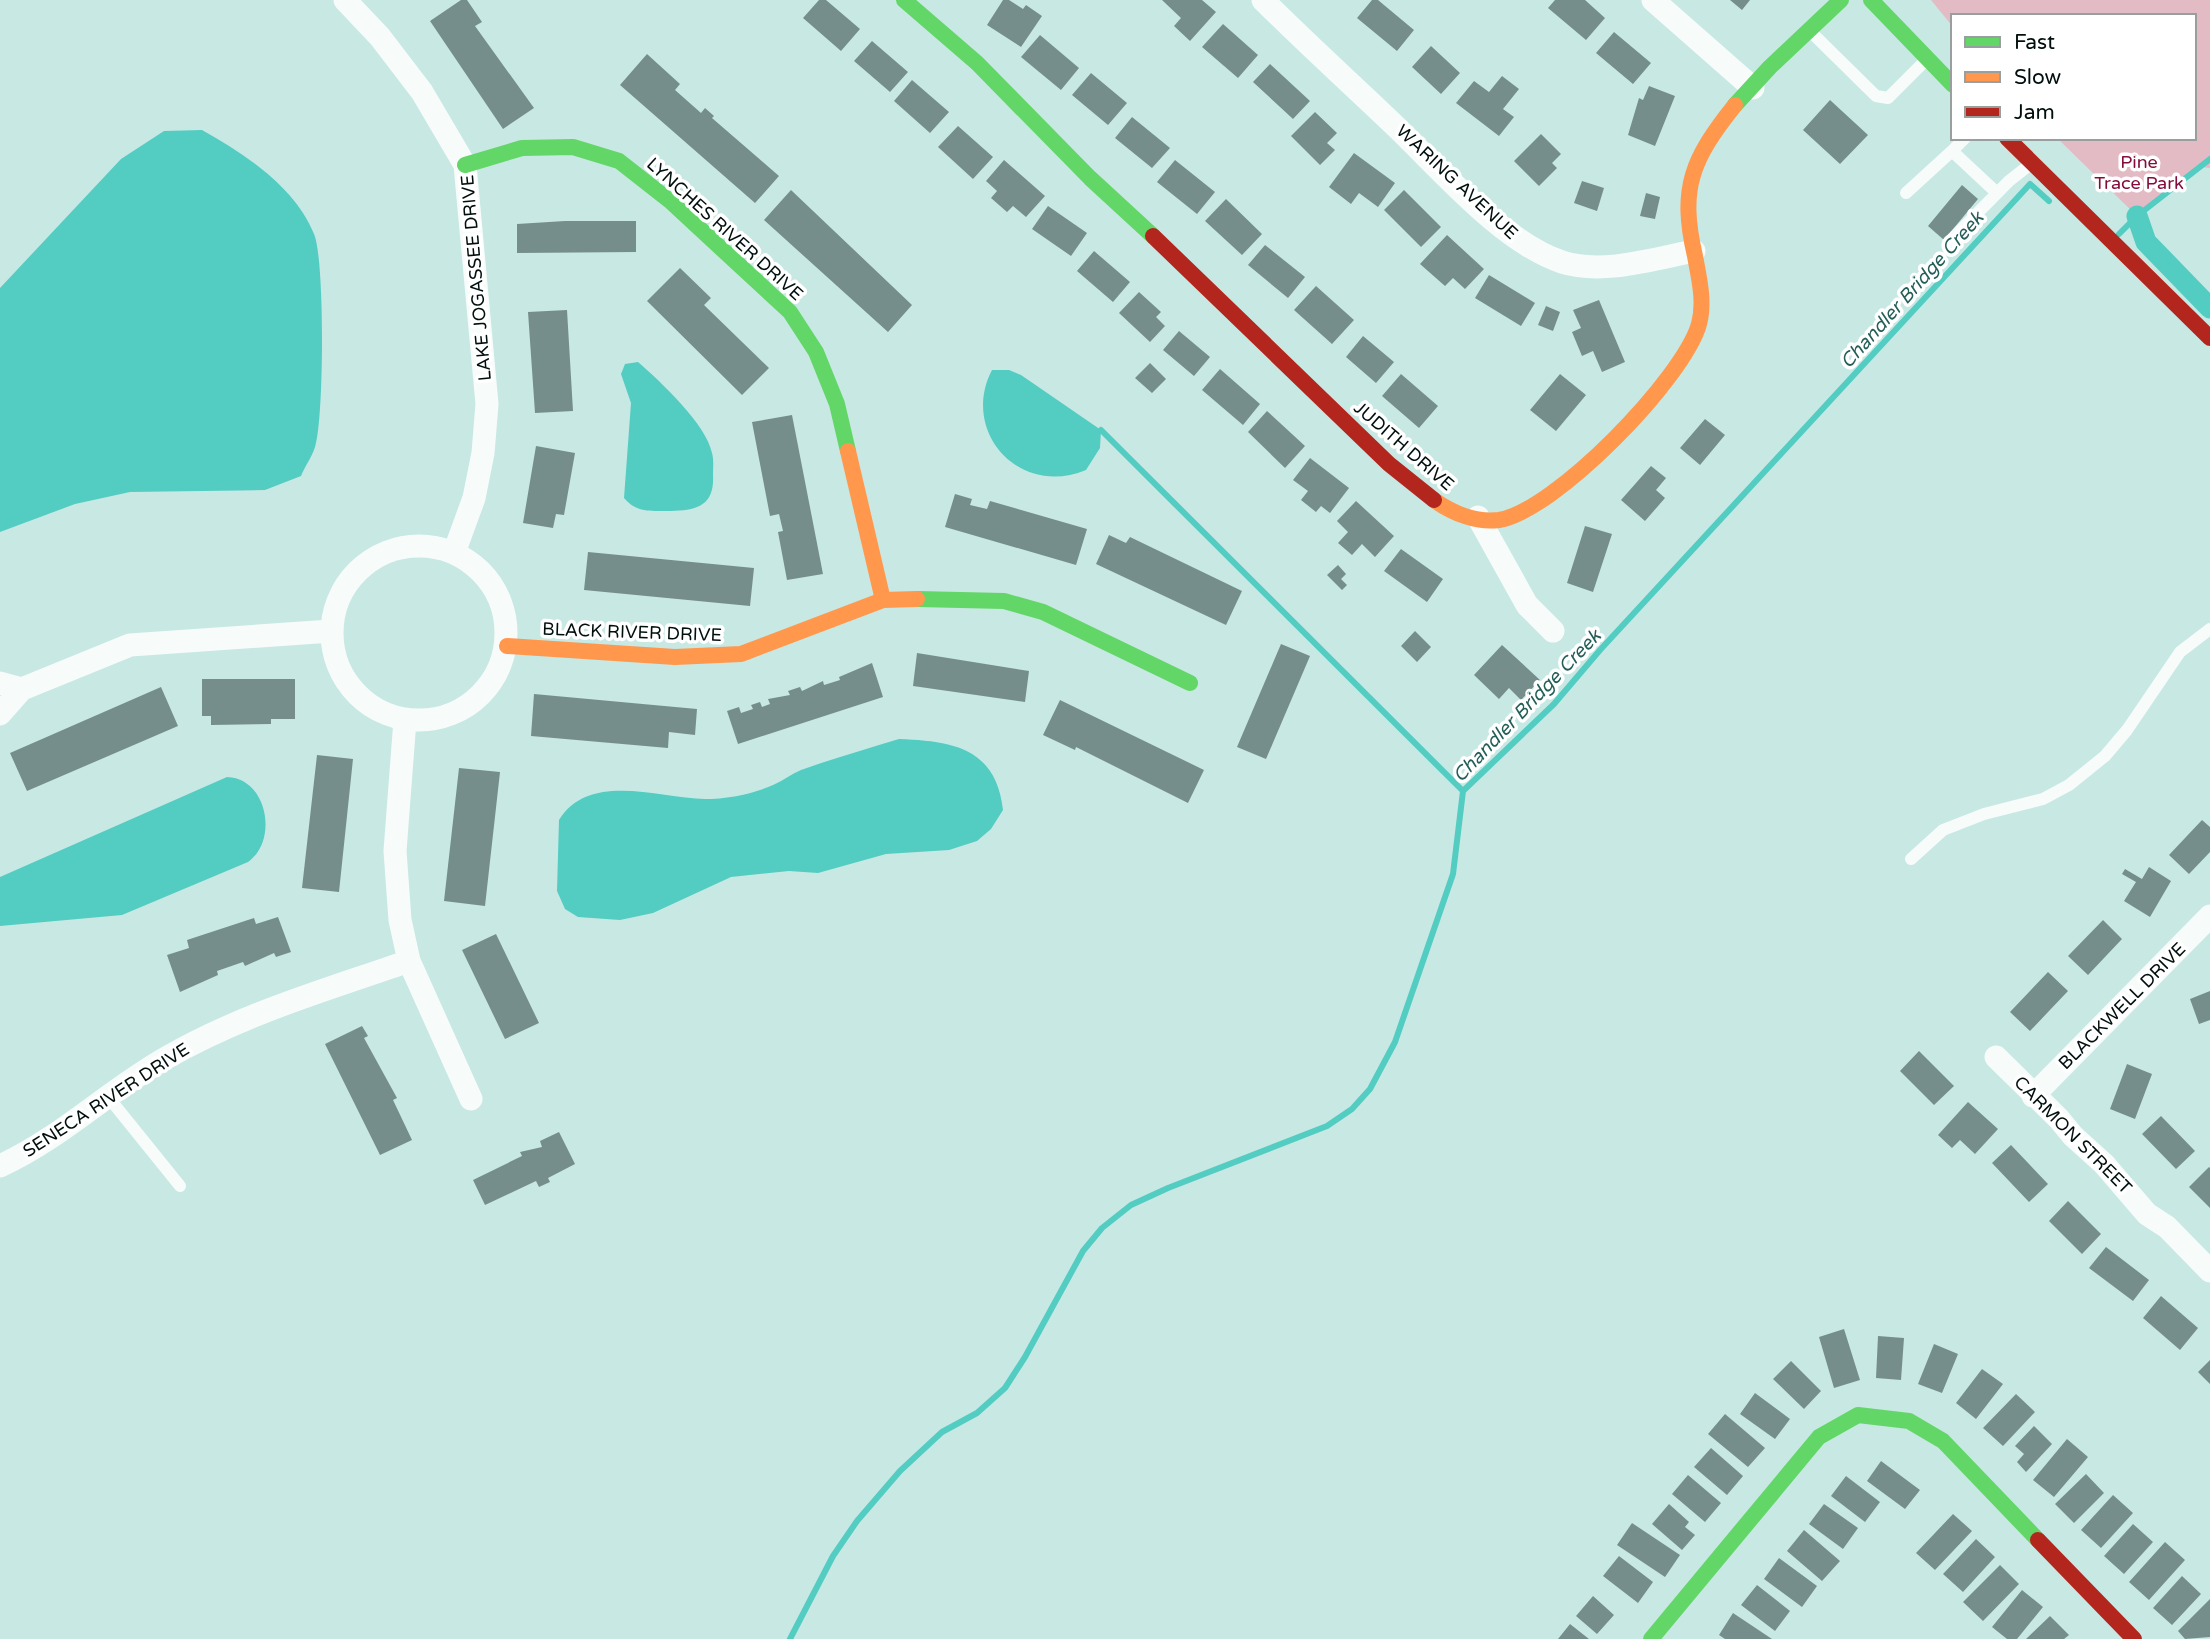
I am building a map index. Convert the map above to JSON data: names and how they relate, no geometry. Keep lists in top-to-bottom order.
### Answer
{
  "streets": {
    "street": [
      "WARING AVENUE",
      "LYNCHES RIVER DRIVE",
      "LAKE JOGASSEE DRIVE",
      "JUDITH DRIVE",
      "BLACK RIVER DRIVE",
      "BLACKWELL DRIVE",
      "SENECA RIVER DRIVE",
      "CARMON STREET"
    ]
  },
  "crossings": [
    ["WARING AVENUE", "JUDITH DRIVE"],
    ["LYNCHES RIVER DRIVE", "LAKE JOGASSEE DRIVE"],
    ["LYNCHES RIVER DRIVE", "BLACK RIVER DRIVE"],
    ["LAKE JOGASSEE DRIVE", "BLACK RIVER DRIVE"],
    ["BLACKWELL DRIVE", "CARMON STREET"]
  ],
  "water": ["Chandler Bridge Creek"],
  "parks": ["Pine Trace Park"],
  "legend": ["Fast", "Slow", "Jam"]
}
